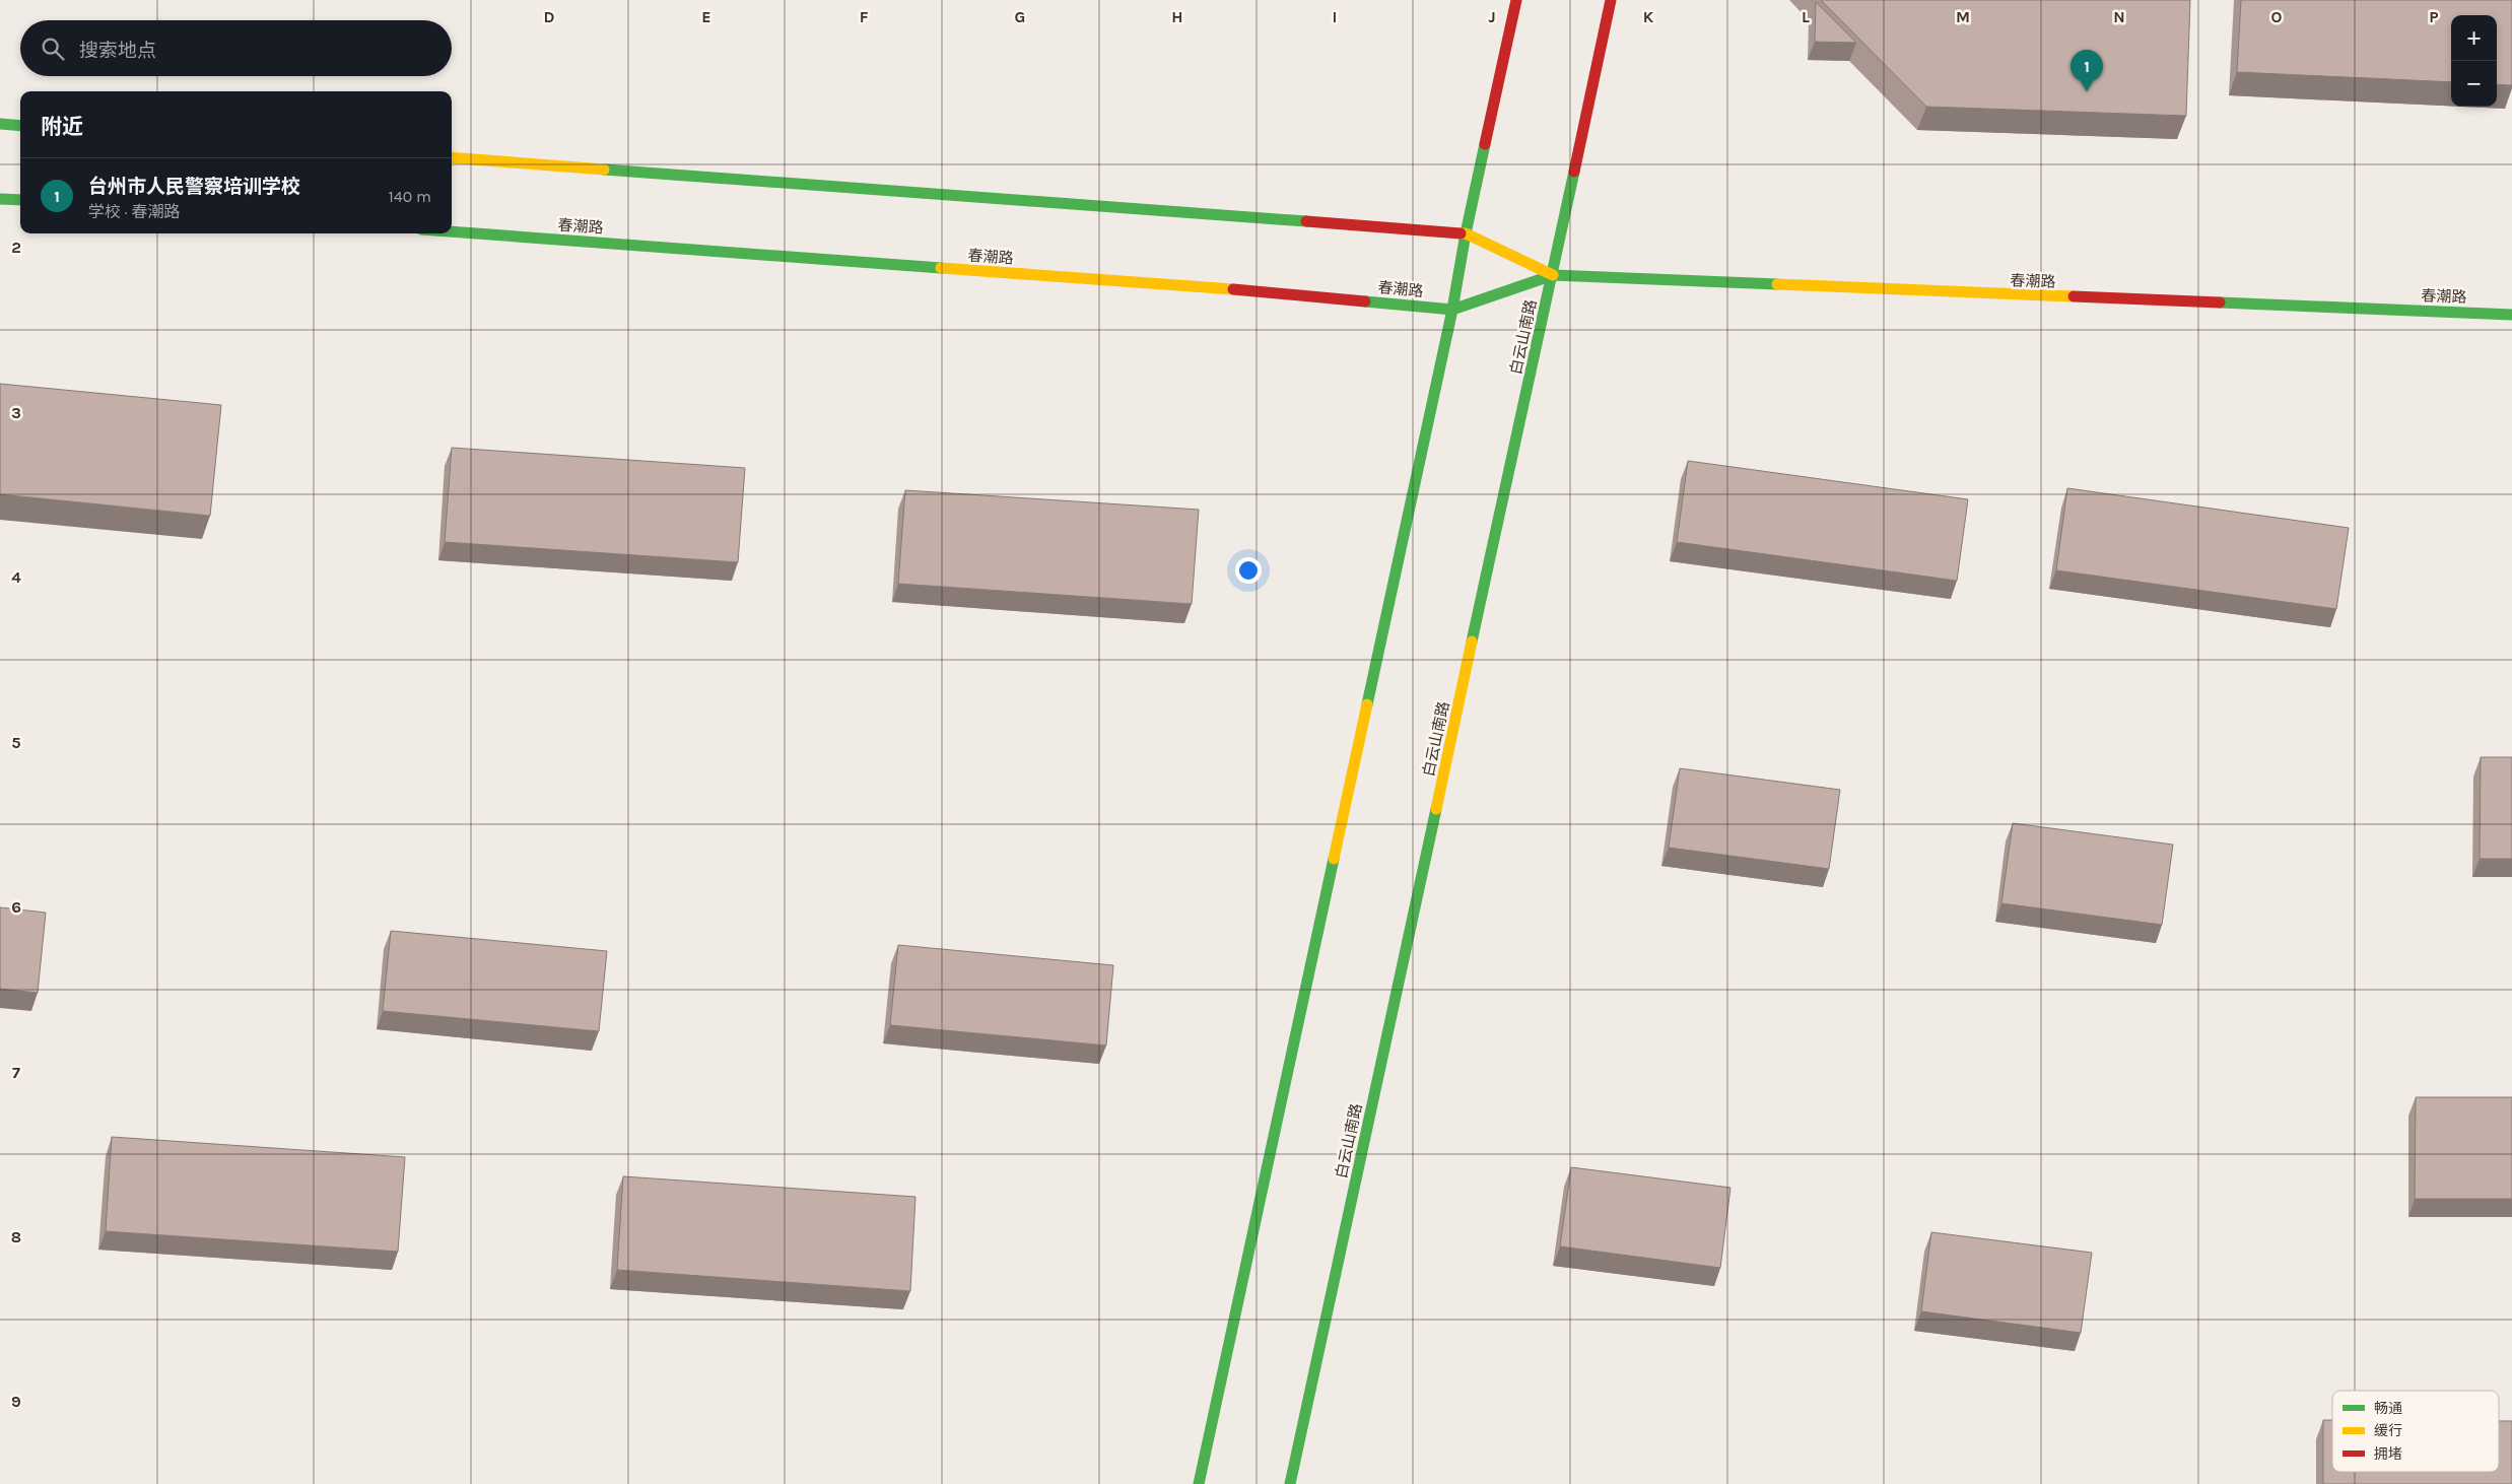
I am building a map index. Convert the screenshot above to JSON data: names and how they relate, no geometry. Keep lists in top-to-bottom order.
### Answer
{
  "streets": {
    "main road": ["春潮路", "白云山南路"]
  },
  "crossings": [
    ["春潮路", "白云山南路"]
  ],
  "legend": ["畅通", "缓行", "拥堵"],
  "page": {
    "map_buttons": ["+", "−"],
    "search": "搜索地点",
    "pins": "1",
    "heading": "附近",
    "list": [
      {
        "mark": "1",
        "name": "台州市人民警察培训学校",
        "note": "学校 · 春潮路",
        "value": "140 m"
      }
    ]
  },
  "grid": {
    "columns": [
      "D",
      "E",
      "F",
      "G",
      "H",
      "I",
      "J",
      "K",
      "L",
      "M",
      "N",
      "O",
      "P"
    ],
    "rows": [
      "2",
      "3",
      "4",
      "5",
      "6",
      "7",
      "8",
      "9"
    ]
  }
}
